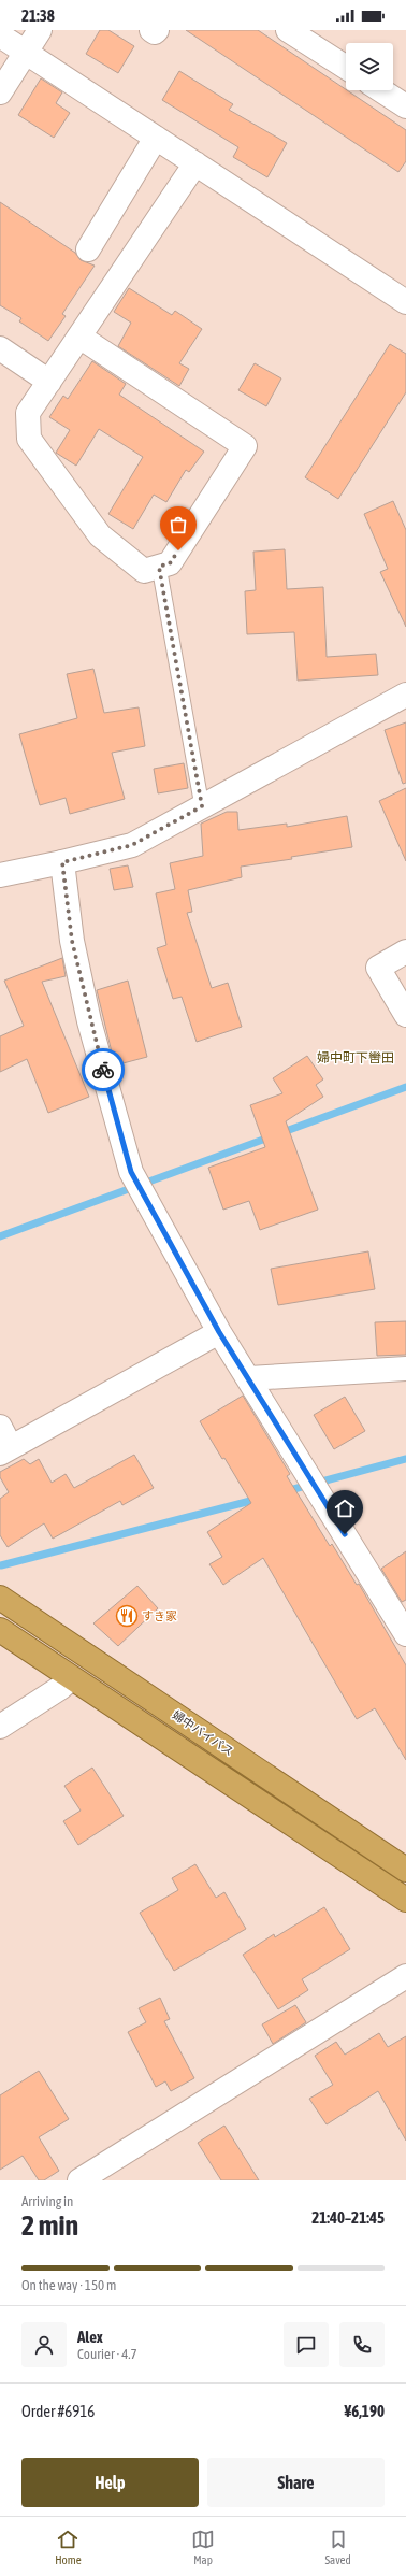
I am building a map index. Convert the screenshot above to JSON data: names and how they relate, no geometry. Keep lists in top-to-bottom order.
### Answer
{
  "streets": {
    "highway": ["婦中バイパス"]
  },
  "districts": ["婦中町下轡田"],
  "places": {
    "restaurant": ["すき家"]
  },
  "page": {
    "status": "21:38",
    "heading": ["2 min", "Arriving in", "21:40–21:45"],
    "panel": [
      "Alex",
      "Courier · 4.7",
      "Order #6916",
      "¥6,190"
    ],
    "bar": "On the way · 150 m",
    "buttons": ["Help", "Share"],
    "tabs": ["Home", "Map", "Saved"]
  }
}
